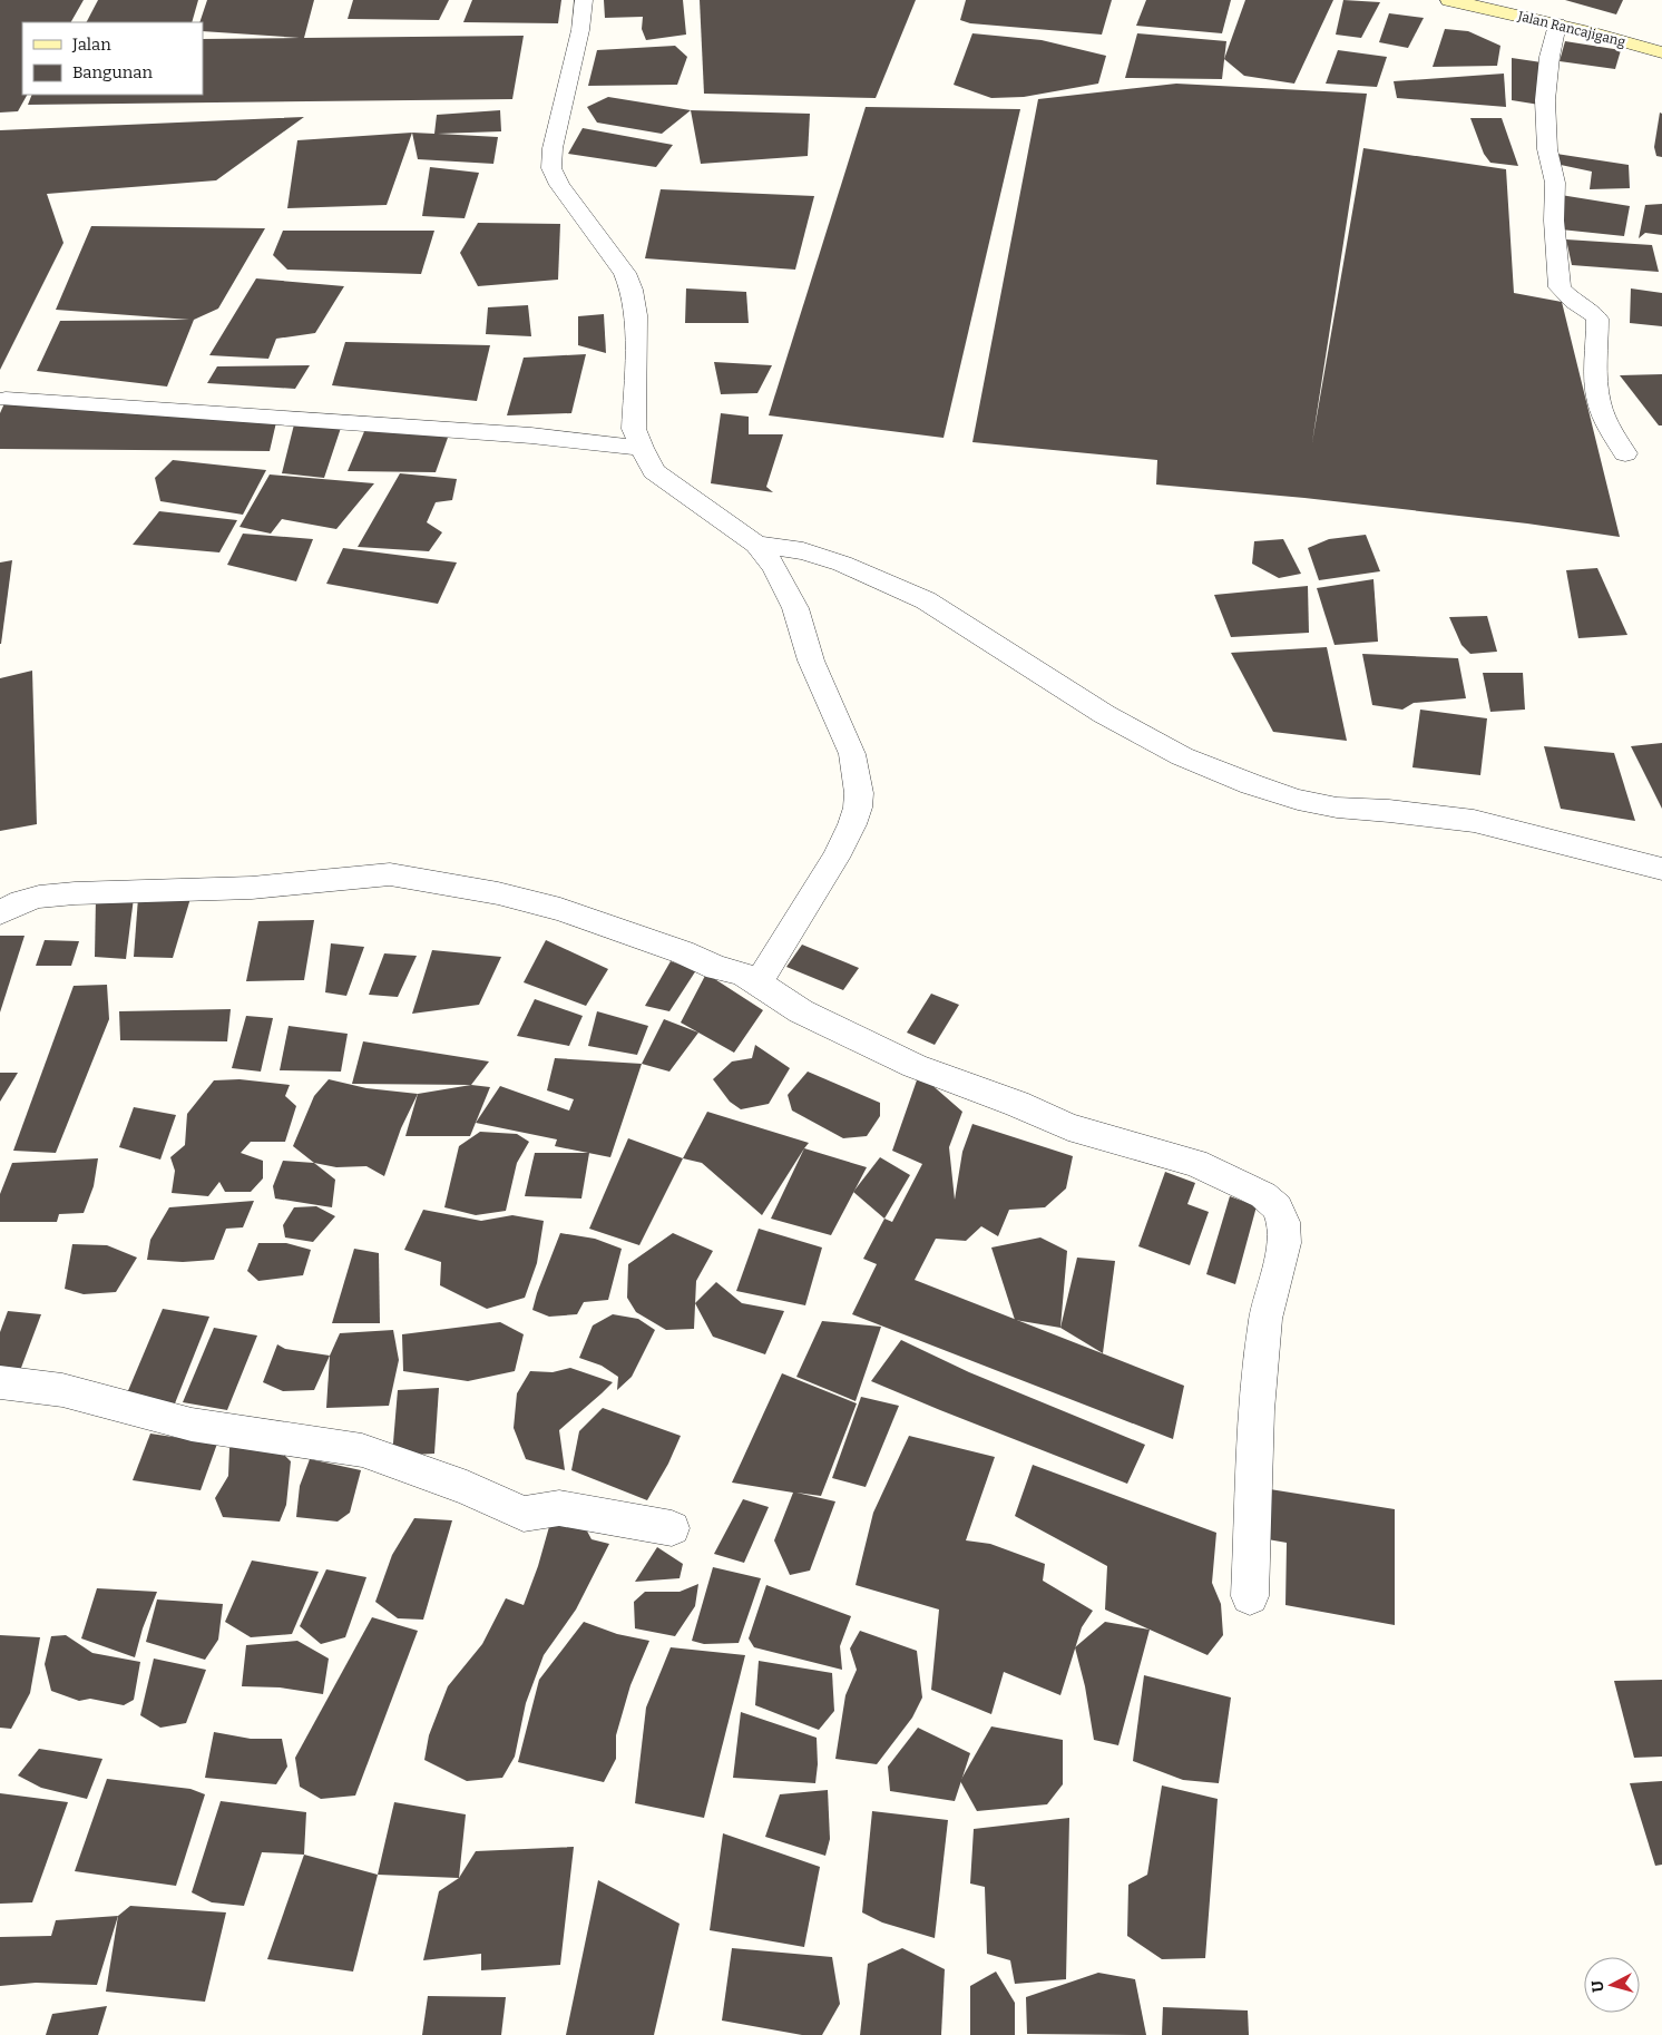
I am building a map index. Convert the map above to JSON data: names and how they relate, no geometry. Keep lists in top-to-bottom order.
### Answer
{
  "streets": {
    "main road": ["Jalan Rancajigang"]
  },
  "legend": ["Jalan", "Bangunan"],
  "north": "left"
}
